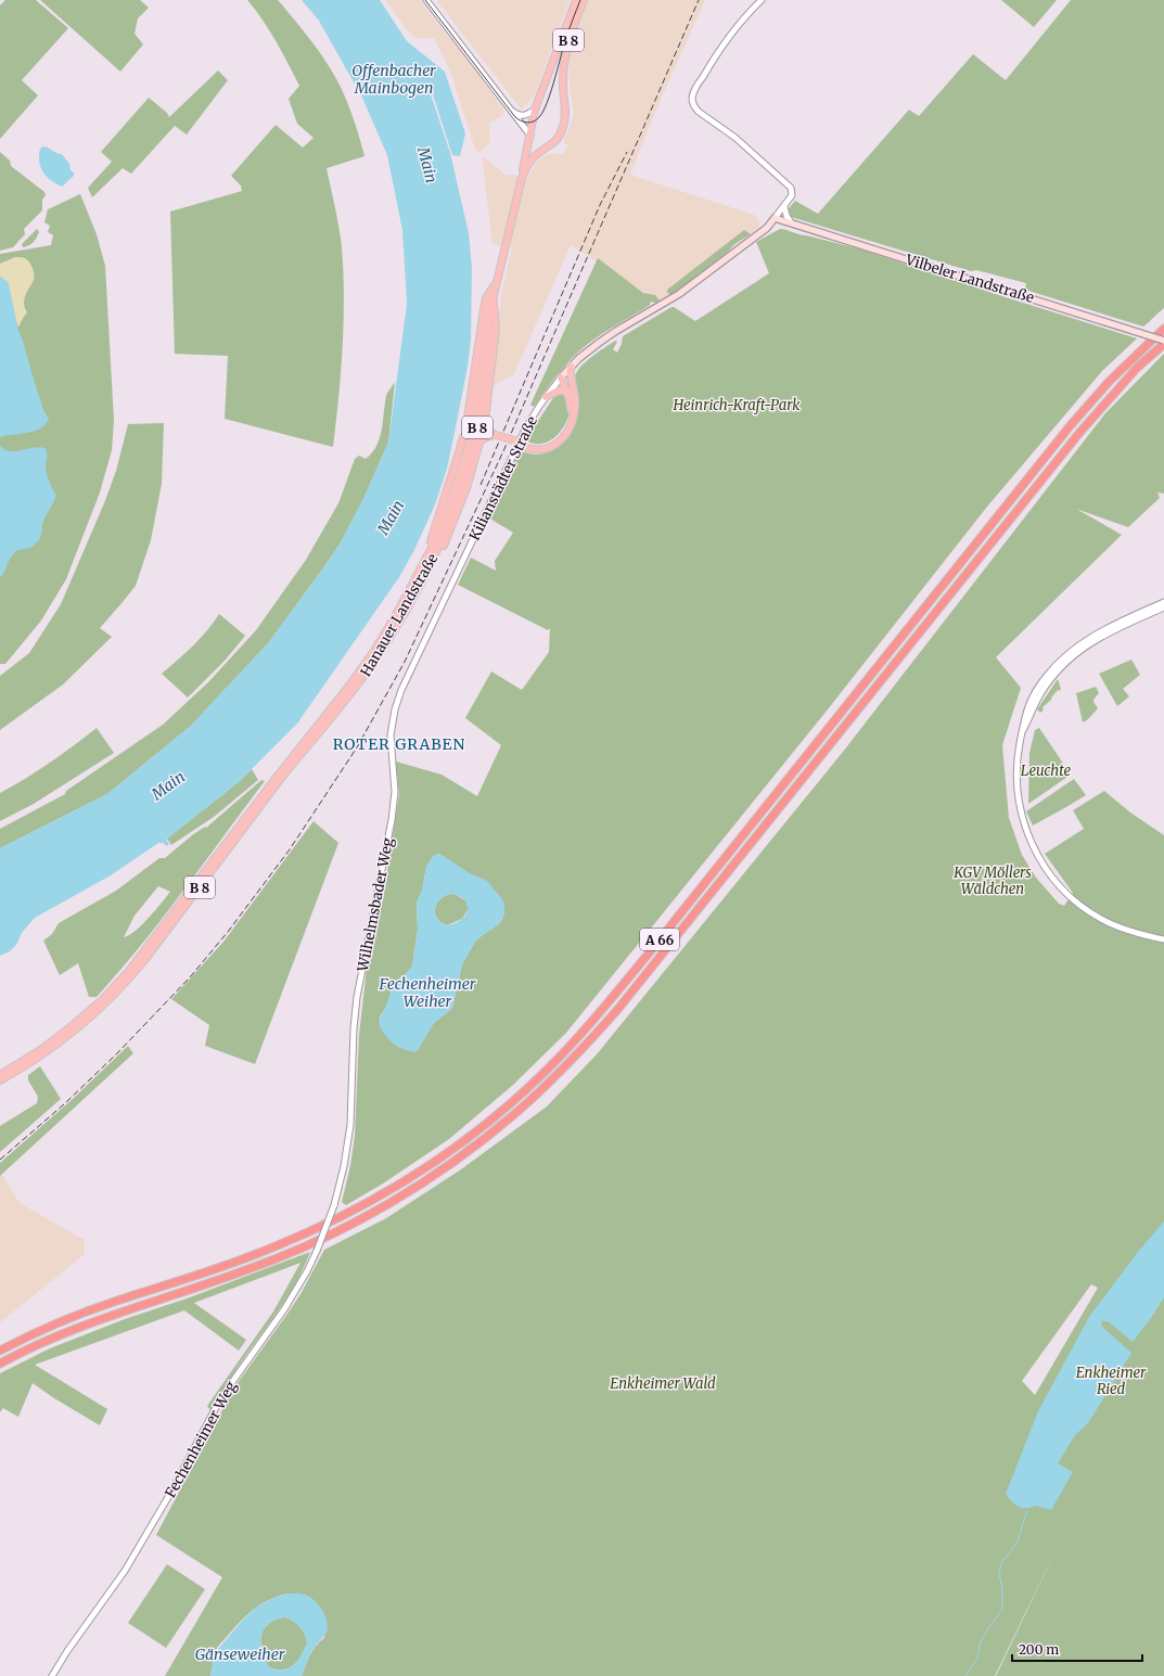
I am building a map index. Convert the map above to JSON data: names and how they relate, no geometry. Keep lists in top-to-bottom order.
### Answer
{
  "streets": {
    "highway": ["A 66"],
    "main road": [
      "B 8",
      "Vilbeler Landstraße",
      "Kilianstädter Straße",
      "Hanauer Landstraße"
    ],
    "street": ["Wilhelmsbader Weg", "Fechenheimer Weg"]
  },
  "crossings": [
    ["B 8", "Hanauer Landstraße"],
    ["Vilbeler Landstraße", "Kilianstädter Straße"],
    ["Vilbeler Landstraße", "A 66"],
    ["Kilianstädter Straße", "Wilhelmsbader Weg"],
    ["Wilhelmsbader Weg", "Fechenheimer Weg"]
  ],
  "districts": ["ROTER GRABEN"],
  "water": [
    "Offenbacher Mainbogen",
    "Main",
    "Fechenheimer Weiher",
    "Gänseweiher"
  ],
  "parks": [
    "Heinrich-Kraft-Park",
    "Leuchte",
    "KGV Möllers Wäldchen",
    "Enkheimer Ried",
    "Enkheimer Wald"
  ],
  "scale_bar": "200 m"
}
